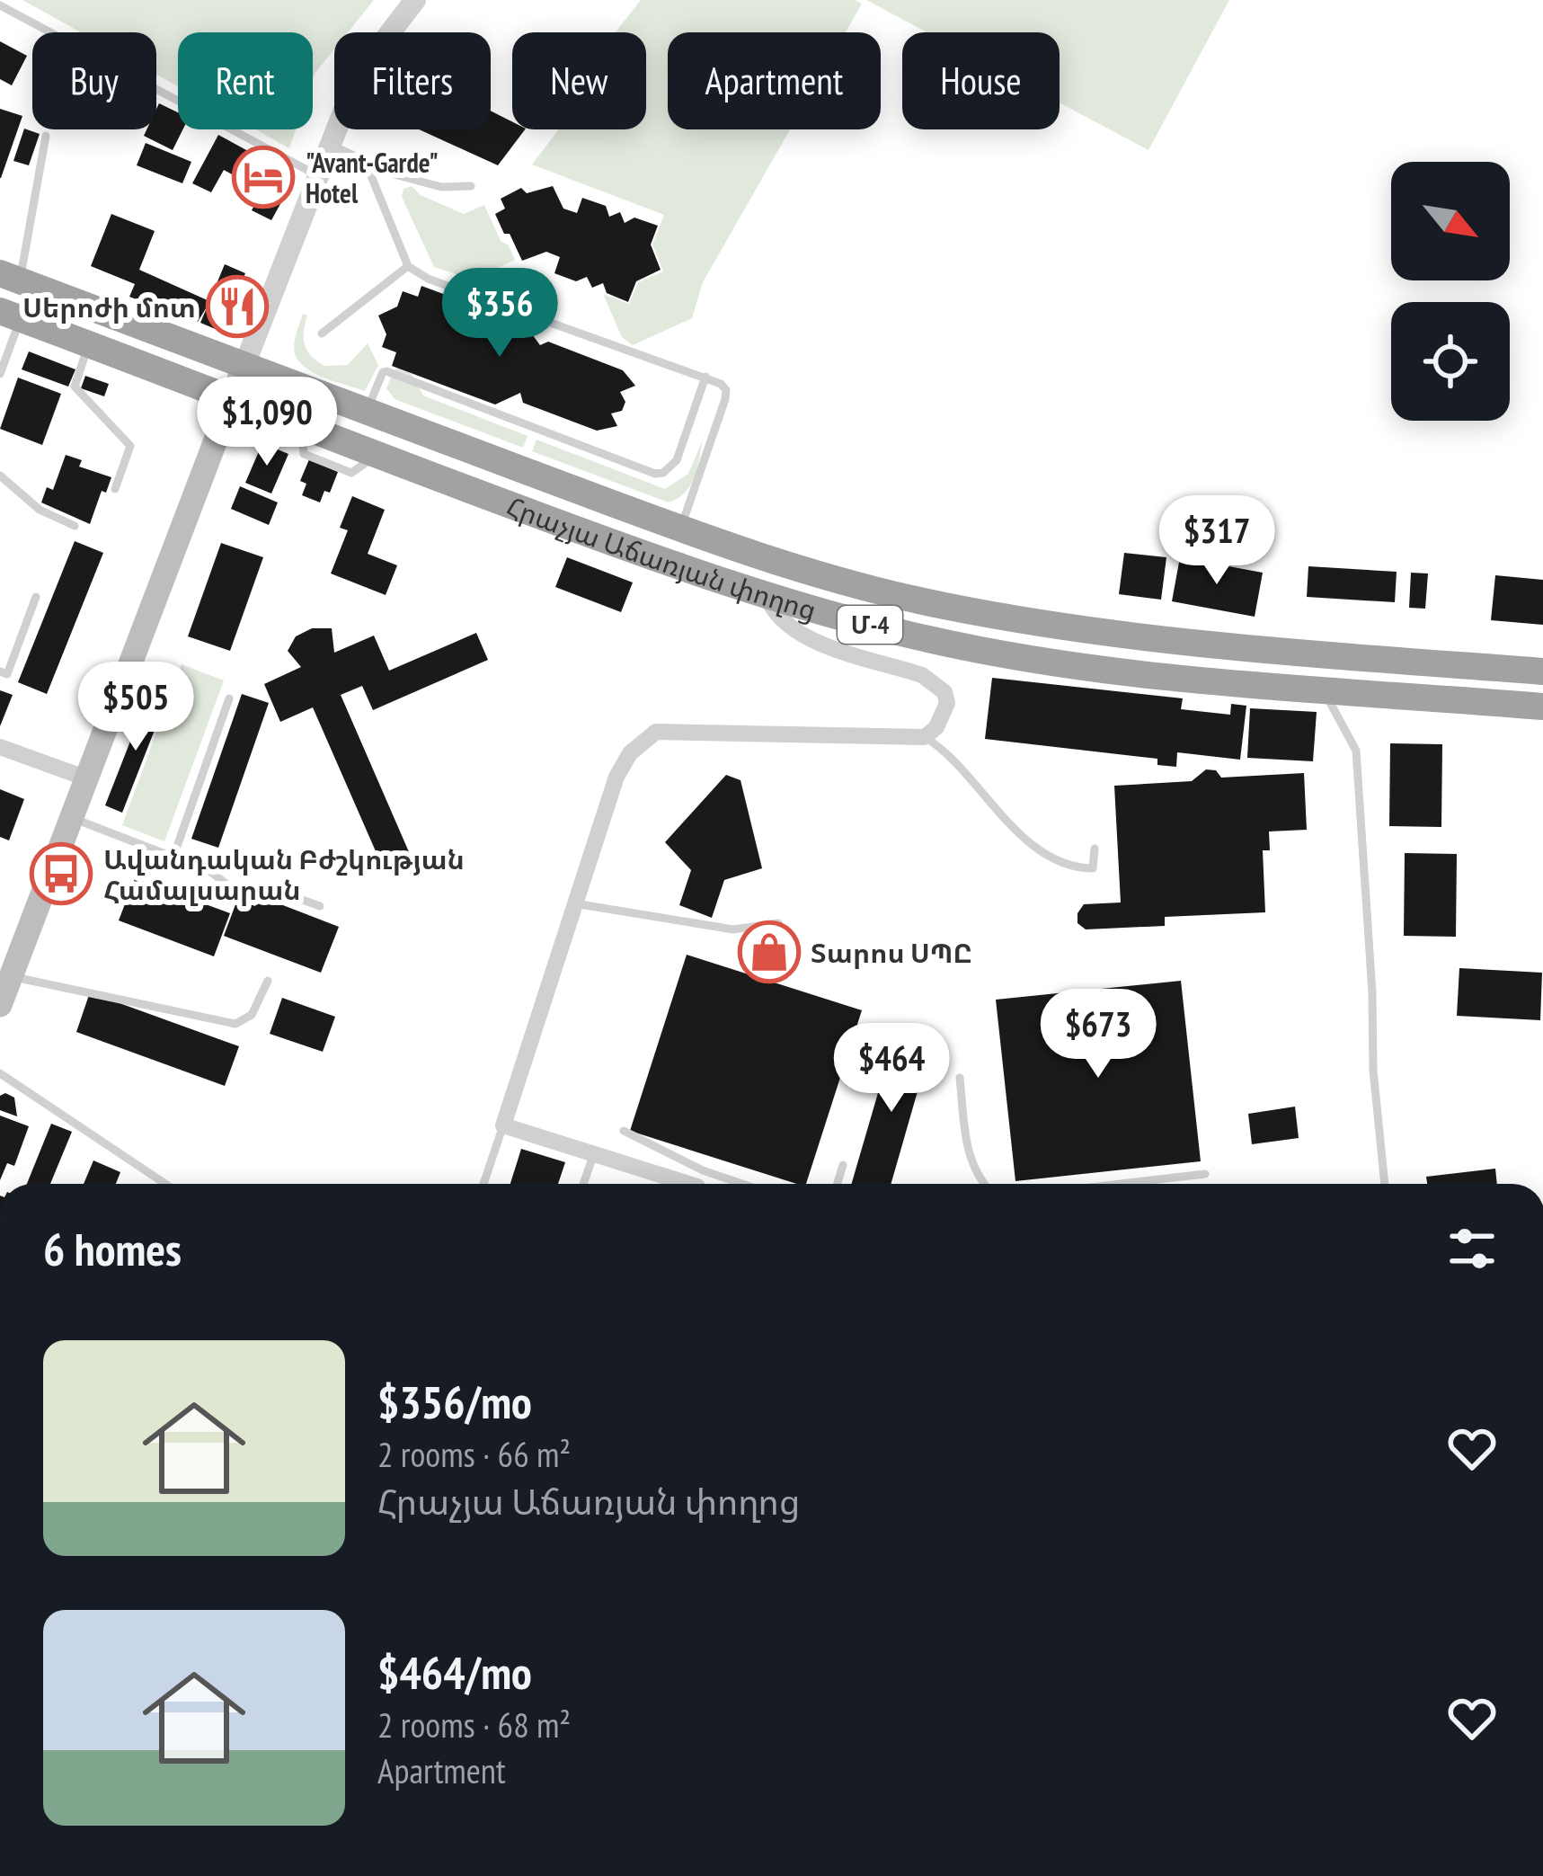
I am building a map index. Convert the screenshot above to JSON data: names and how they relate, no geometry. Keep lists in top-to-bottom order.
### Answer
{
  "streets": {
    "highway": ["Հրաչյա Աճառյան փողոց", "Մ-4"]
  },
  "places": {
    "hotel": ["\"Avant-Garde\" Hotel"],
    "restaurant": ["Սերոժի մոտ"],
    "bus stop": ["Ավանդական Բժշկության Համալսարան"],
    "shop": ["Տարոս ՍՊԸ"]
  },
  "north": "bottom right",
  "page": {
    "chip": [
      "Buy",
      "Rent",
      "Filters",
      "New",
      "Apartment",
      "House"
    ],
    "price": [
      "$356",
      "$1,090",
      "$317",
      "$505",
      "$673",
      "$464"
    ],
    "heading": "6 homes",
    "list": [
      {
        "name": "$356/mo",
        "note": "2 rooms · 66 m² · Հրաչյա Աճառյան փողոց"
      },
      {
        "name": "$464/mo",
        "note": "2 rooms · 68 m² · Apartment"
      }
    ]
  }
}
